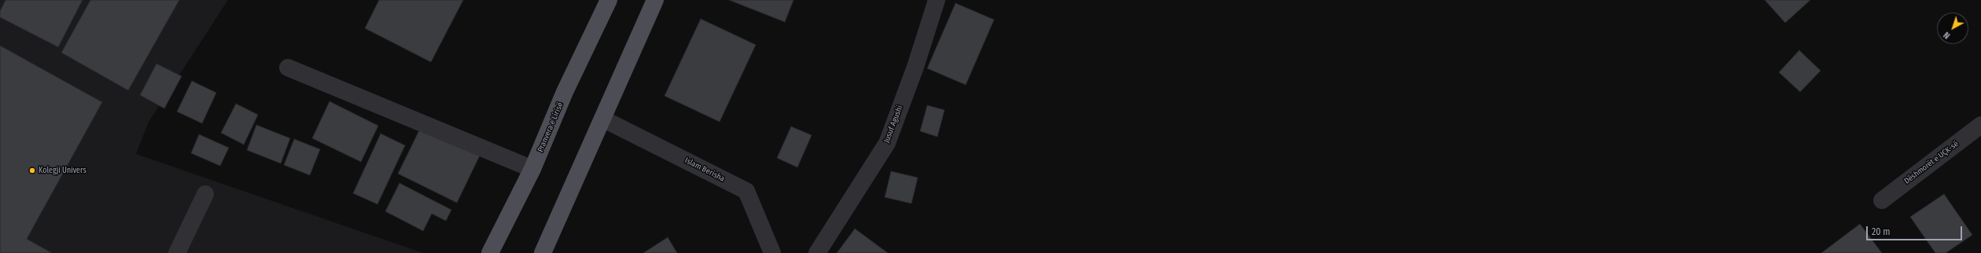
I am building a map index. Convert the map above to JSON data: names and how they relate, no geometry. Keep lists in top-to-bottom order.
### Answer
{
  "streets": {
    "main road": ["Pranvera e Lirisë"],
    "street": ["Jusuf Agushi", "Dëshmorët e UÇK-së", "Islam Berisha"]
  },
  "places": ["Kolegji Univers"],
  "scale_bar": "20 m",
  "north": "bottom left"
}
